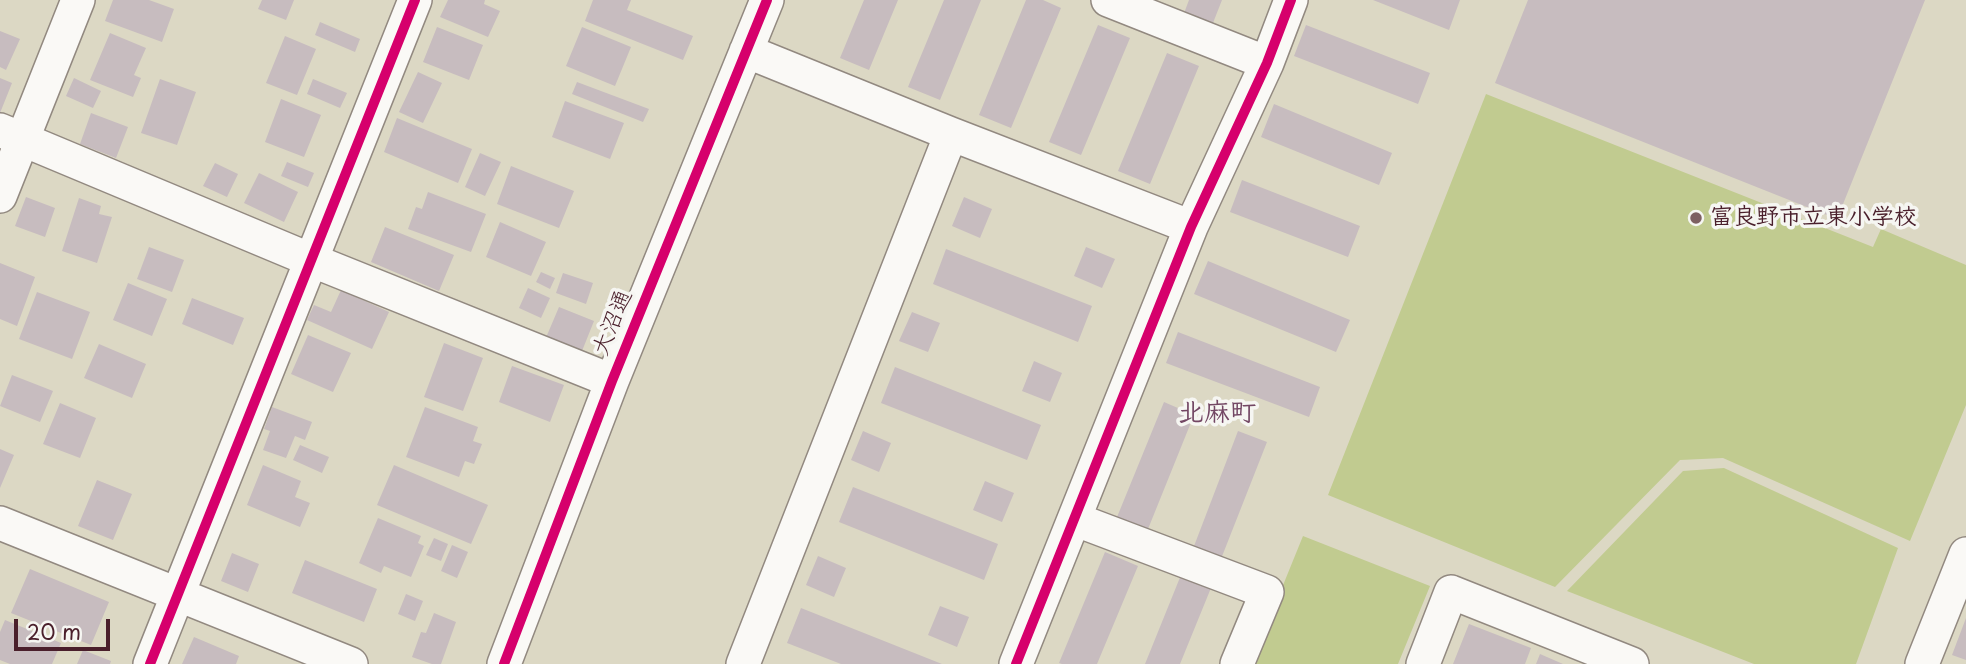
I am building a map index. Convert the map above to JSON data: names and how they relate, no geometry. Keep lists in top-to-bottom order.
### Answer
{
  "streets": {
    "street": ["大沼通"]
  },
  "districts": ["北麻町"],
  "places": ["富良野市立東小学校"],
  "scale_bar": "20 m"
}
